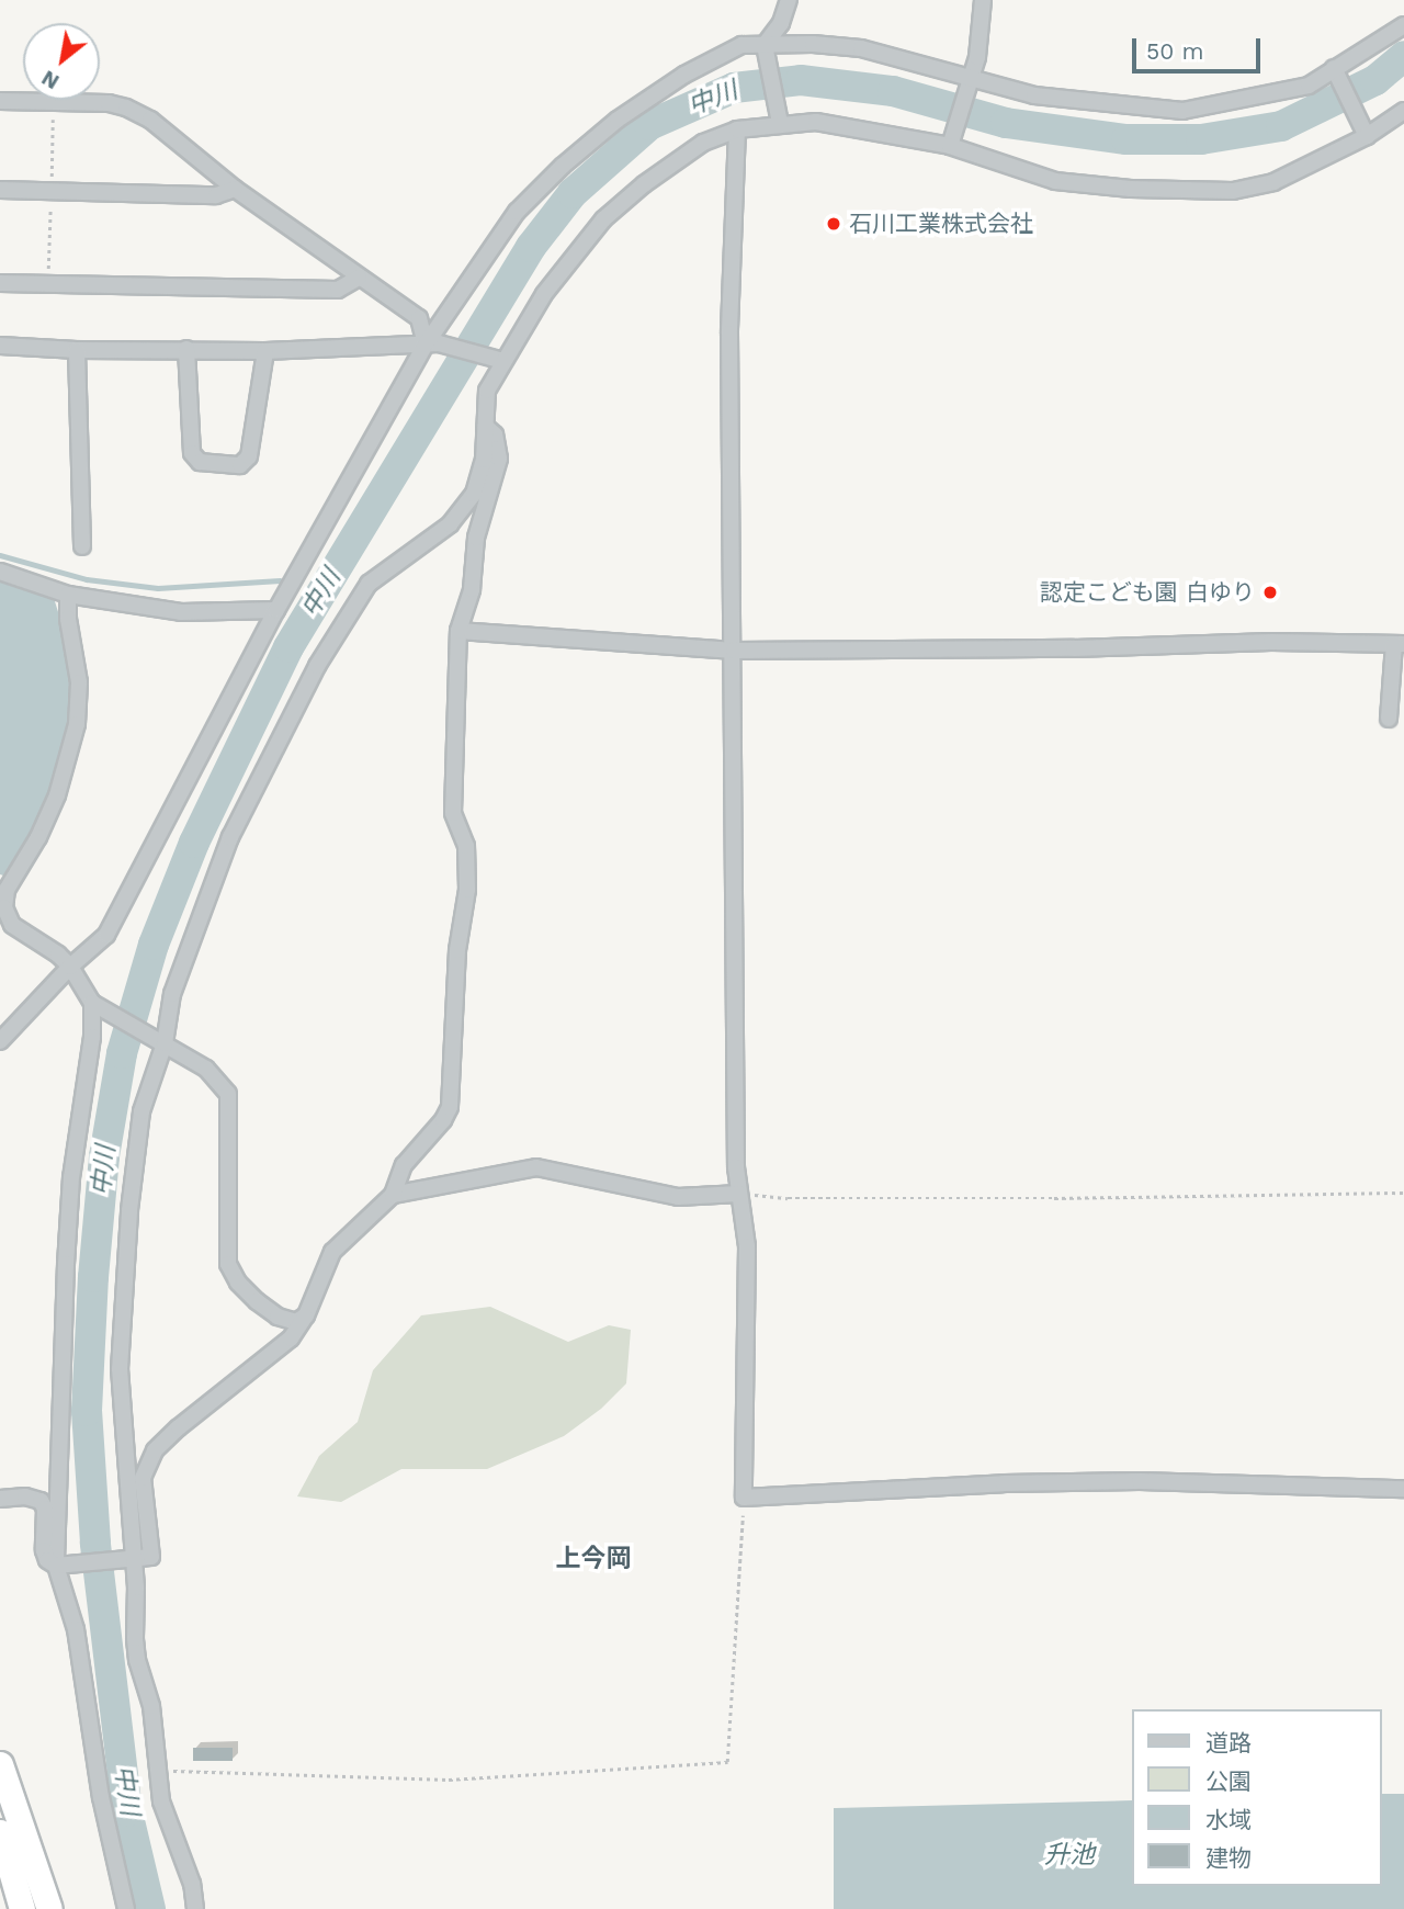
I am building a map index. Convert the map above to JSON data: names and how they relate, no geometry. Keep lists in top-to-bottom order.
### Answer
{
  "districts": ["上今岡"],
  "water": ["中川", "升池"],
  "places": ["石川工業株式会社", "認定こども園 白ゆり"],
  "legend": [
    "道路",
    "公園",
    "水域",
    "建物"
  ],
  "scale_bar": "50 m",
  "north": "bottom left"
}
